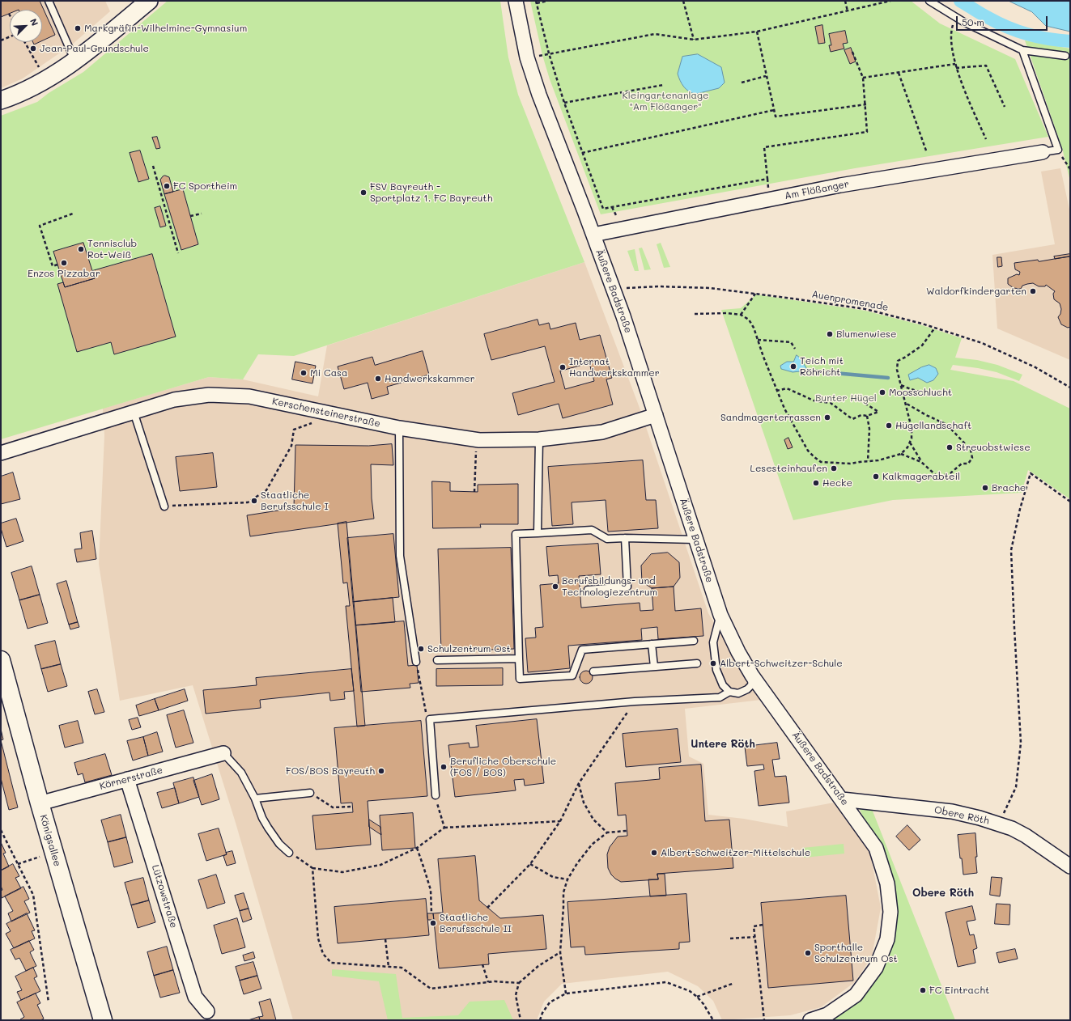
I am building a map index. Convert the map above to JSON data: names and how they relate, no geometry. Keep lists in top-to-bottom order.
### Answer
{
  "streets": {
    "main road": ["Königsallee"],
    "street": [
      "Am Flößanger",
      "Äußere Badstraße",
      "Kerschensteinerstraße",
      "Körnerstraße",
      "Obere Röth",
      "Lützowstraße"
    ],
    "path": ["Auenpromenade"]
  },
  "crossings": [
    ["Am Flößanger", "Äußere Badstraße"],
    ["Äußere Badstraße", "Auenpromenade"],
    ["Äußere Badstraße", "Kerschensteinerstraße"],
    ["Äußere Badstraße", "Obere Röth"],
    ["Körnerstraße", "Königsallee"],
    ["Körnerstraße", "Lützowstraße"]
  ],
  "districts": ["Untere Röth", "Obere Röth"],
  "parks": ["Kleingartenanlage \"Am Flößanger\"", "Bunter Hügel"],
  "places": [
    "Markgräfin-Wilhelmine-Gymnasium",
    "Jean-Paul-Grundschule",
    "FC Sportheim",
    "FSV Bayreuth - Sportplatz 1. FC Bayreuth",
    "Tennisclub Rot-Weiß",
    "Enzos Pizzabar",
    "Waldorfkindergarten",
    "Blumenwiese",
    "Teich mit Röhricht",
    "Internat Handwerkskammer",
    "Mi Casa",
    "Handwerkskammer",
    "Moosschlucht",
    "Sandmagerterrassen",
    "Hügellandschaft",
    "Streuobstwiese",
    "Lesesteinhaufen",
    "Kalkmagerabteil",
    "Hecke",
    "Brache",
    "Staatliche Berufsschule I",
    "Berufsbildungs- und Technologiezentrum",
    "Schulzentrum Ost",
    "Albert-Schweitzer-Schule",
    "Berufliche Oberschule (FOS / BOS)",
    "FOS/BOS Bayreuth",
    "Albert-Schweitzer-Mittelschule",
    "Staatliche Berufsschule II",
    "Sporthalle Schulzentrum Ost",
    "FC Eintracht"
  ],
  "scale_bar": "50 m",
  "north": "top right"
}
